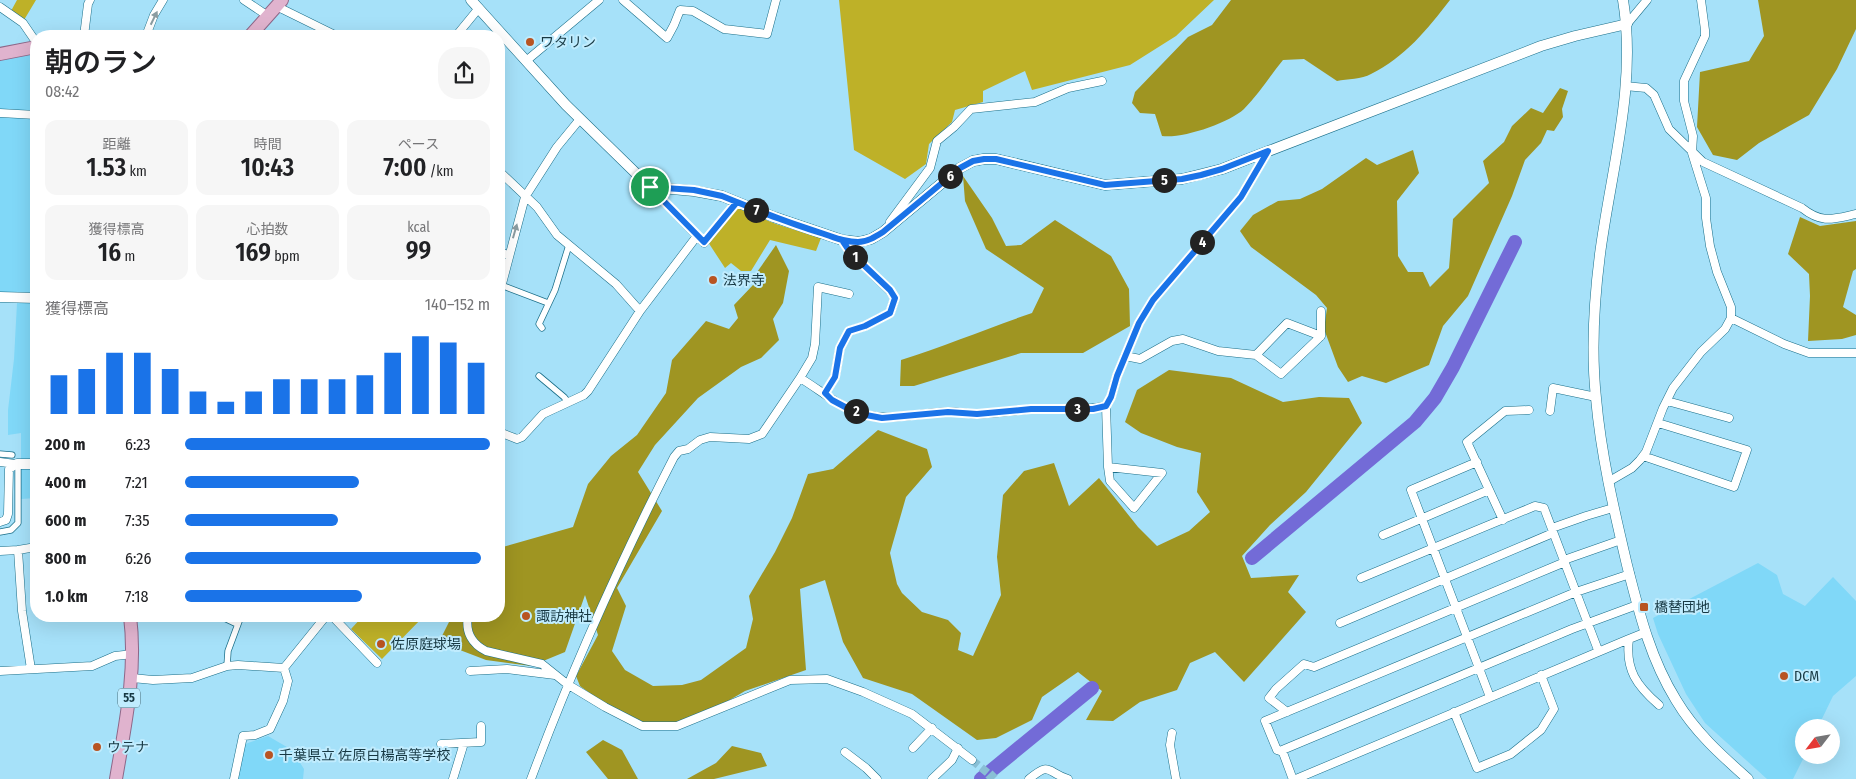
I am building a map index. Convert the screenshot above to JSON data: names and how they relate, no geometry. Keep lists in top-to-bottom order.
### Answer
{
  "streets": {
    "main road": ["55"]
  },
  "places": {
    "other": [
      "ワタリン",
      "法界寺",
      "諏訪神社",
      "佐原庭球場",
      "DCM",
      "ウテナ",
      "千葉県立 佐原白楊高等学校"
    ],
    "transit": ["橋替団地"]
  },
  "north": "bottom left",
  "page": {
    "heading": ["朝のラン", "08:42"],
    "stats": [
      ["距離", "1.53 km"],
      ["時間", "10:43"],
      ["ペース", "7:00 /km"],
      ["獲得標高", "16 m"],
      ["心拍数", "169 bpm"],
      ["kcal", "99"]
    ],
    "pins": [
      "6",
      "5",
      "7",
      "4",
      "1",
      "3",
      "2"
    ],
    "chart": ["獲得標高", "140–152 m"],
    "list": [
      {
        "name": "200 m",
        "note": "6:23"
      },
      {
        "name": "400 m",
        "note": "7:21"
      },
      {
        "name": "600 m",
        "note": "7:35"
      },
      {
        "name": "800 m",
        "note": "6:26"
      },
      {
        "name": "1.0 km",
        "note": "7:18"
      }
    ]
  }
}
